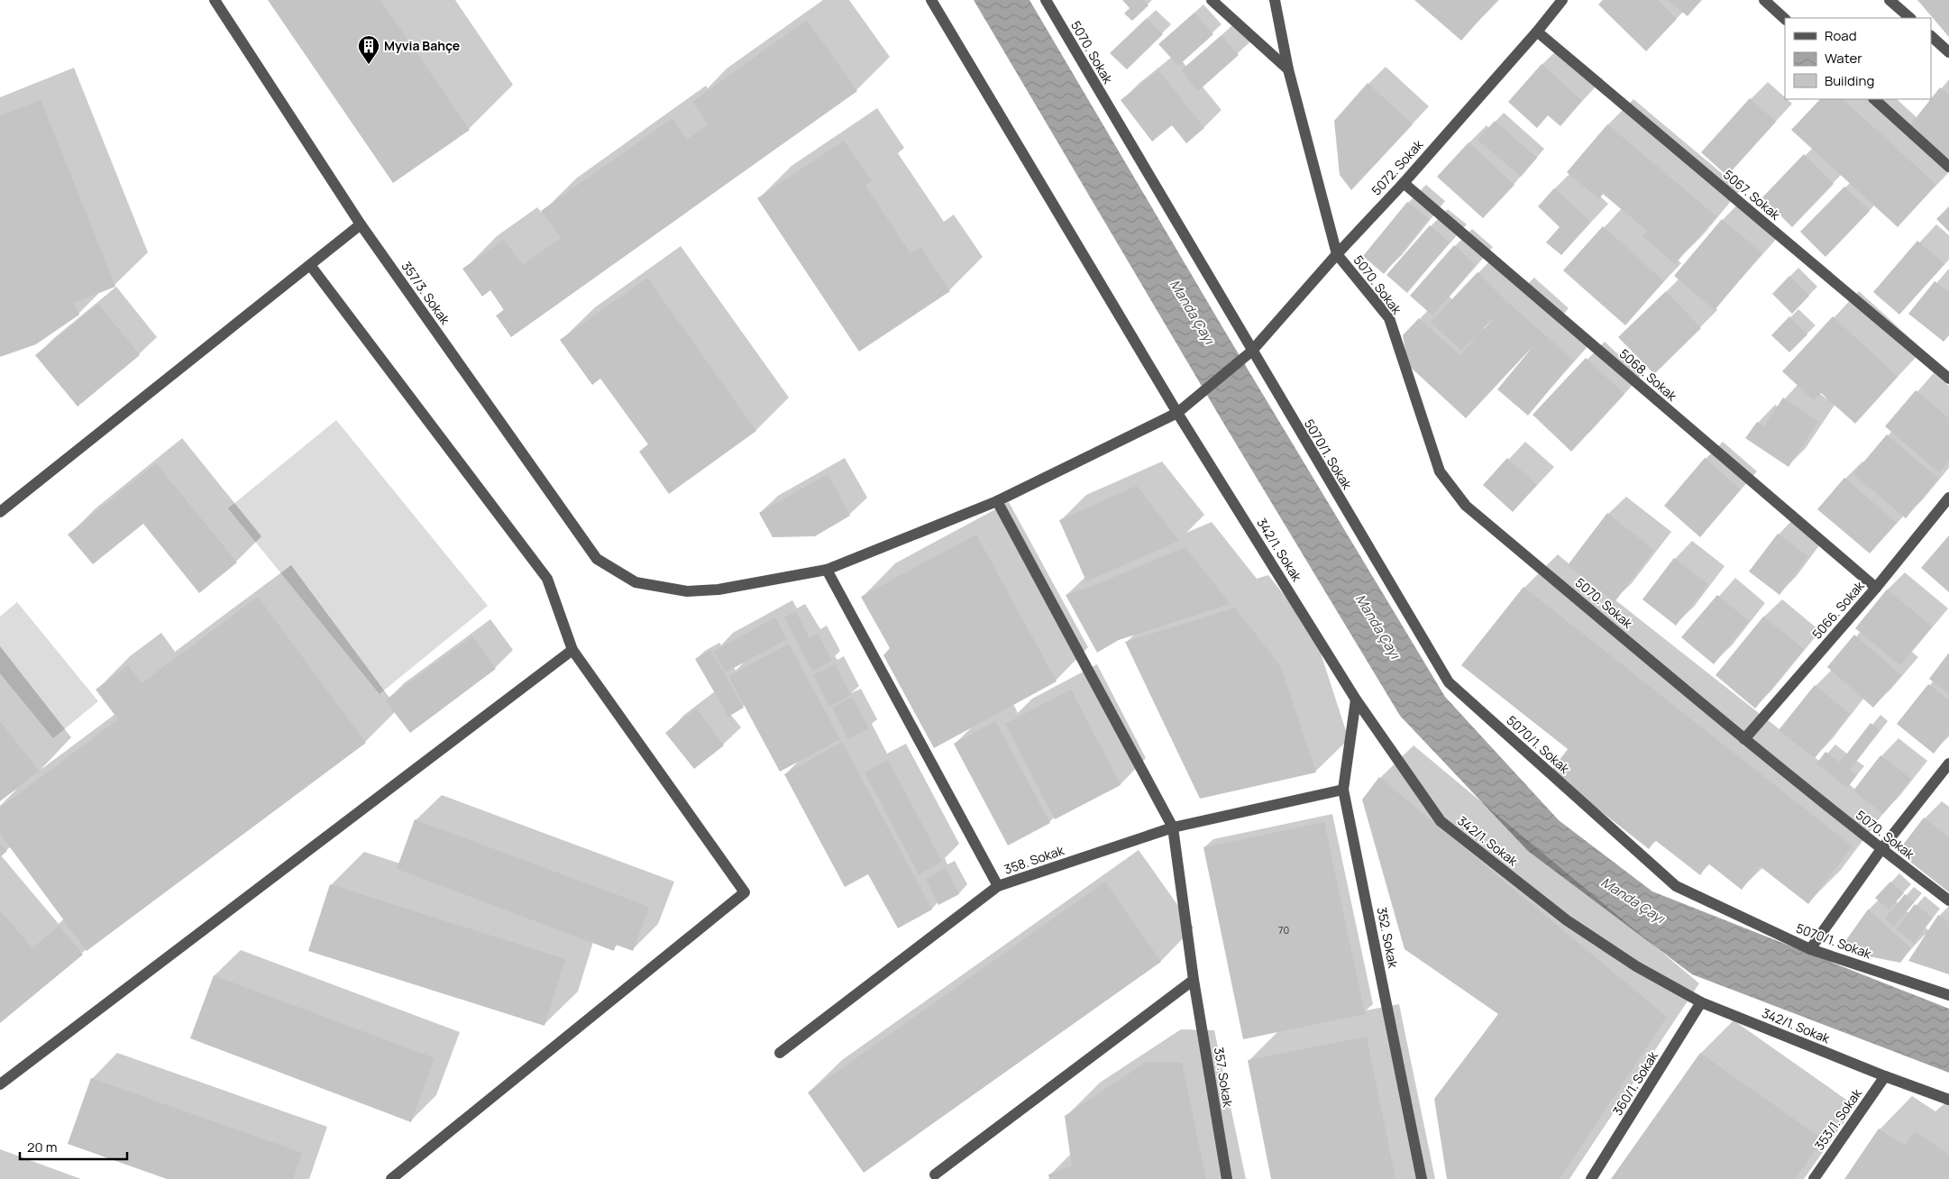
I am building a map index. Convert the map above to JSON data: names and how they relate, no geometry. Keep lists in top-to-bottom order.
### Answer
{
  "streets": {
    "street": [
      "5070. Sokak",
      "5072. Sokak",
      "5067. Sokak",
      "357/3. Sokak",
      "5068. Sokak",
      "5070/1. Sokak",
      "342/1. Sokak",
      "5066. Sokak",
      "358. Sokak",
      "352. Sokak",
      "357. Sokak",
      "360/1. Sokak",
      "353/1. Sokak"
    ]
  },
  "crossings": [
    ["5070. Sokak", "5072. Sokak"],
    ["5070. Sokak", "5070/1. Sokak"],
    ["5070. Sokak", "5066. Sokak"],
    ["5072. Sokak", "5067. Sokak"],
    ["5072. Sokak", "357/3. Sokak"],
    ["5072. Sokak", "5068. Sokak"],
    ["5072. Sokak", "5070/1. Sokak"],
    ["5072. Sokak", "342/1. Sokak"],
    ["5068. Sokak", "5066. Sokak"],
    ["342/1. Sokak", "352. Sokak"],
    ["342/1. Sokak", "360/1. Sokak"],
    ["342/1. Sokak", "353/1. Sokak"],
    ["358. Sokak", "352. Sokak"],
    ["358. Sokak", "357. Sokak"]
  ],
  "water": ["Manda Çayı"],
  "places": {
    "building": ["Myvia Bahçe"]
  },
  "house_numbers": ["70"],
  "legend": ["Road", "Water", "Building"],
  "scale_bar": "20 m"
}
